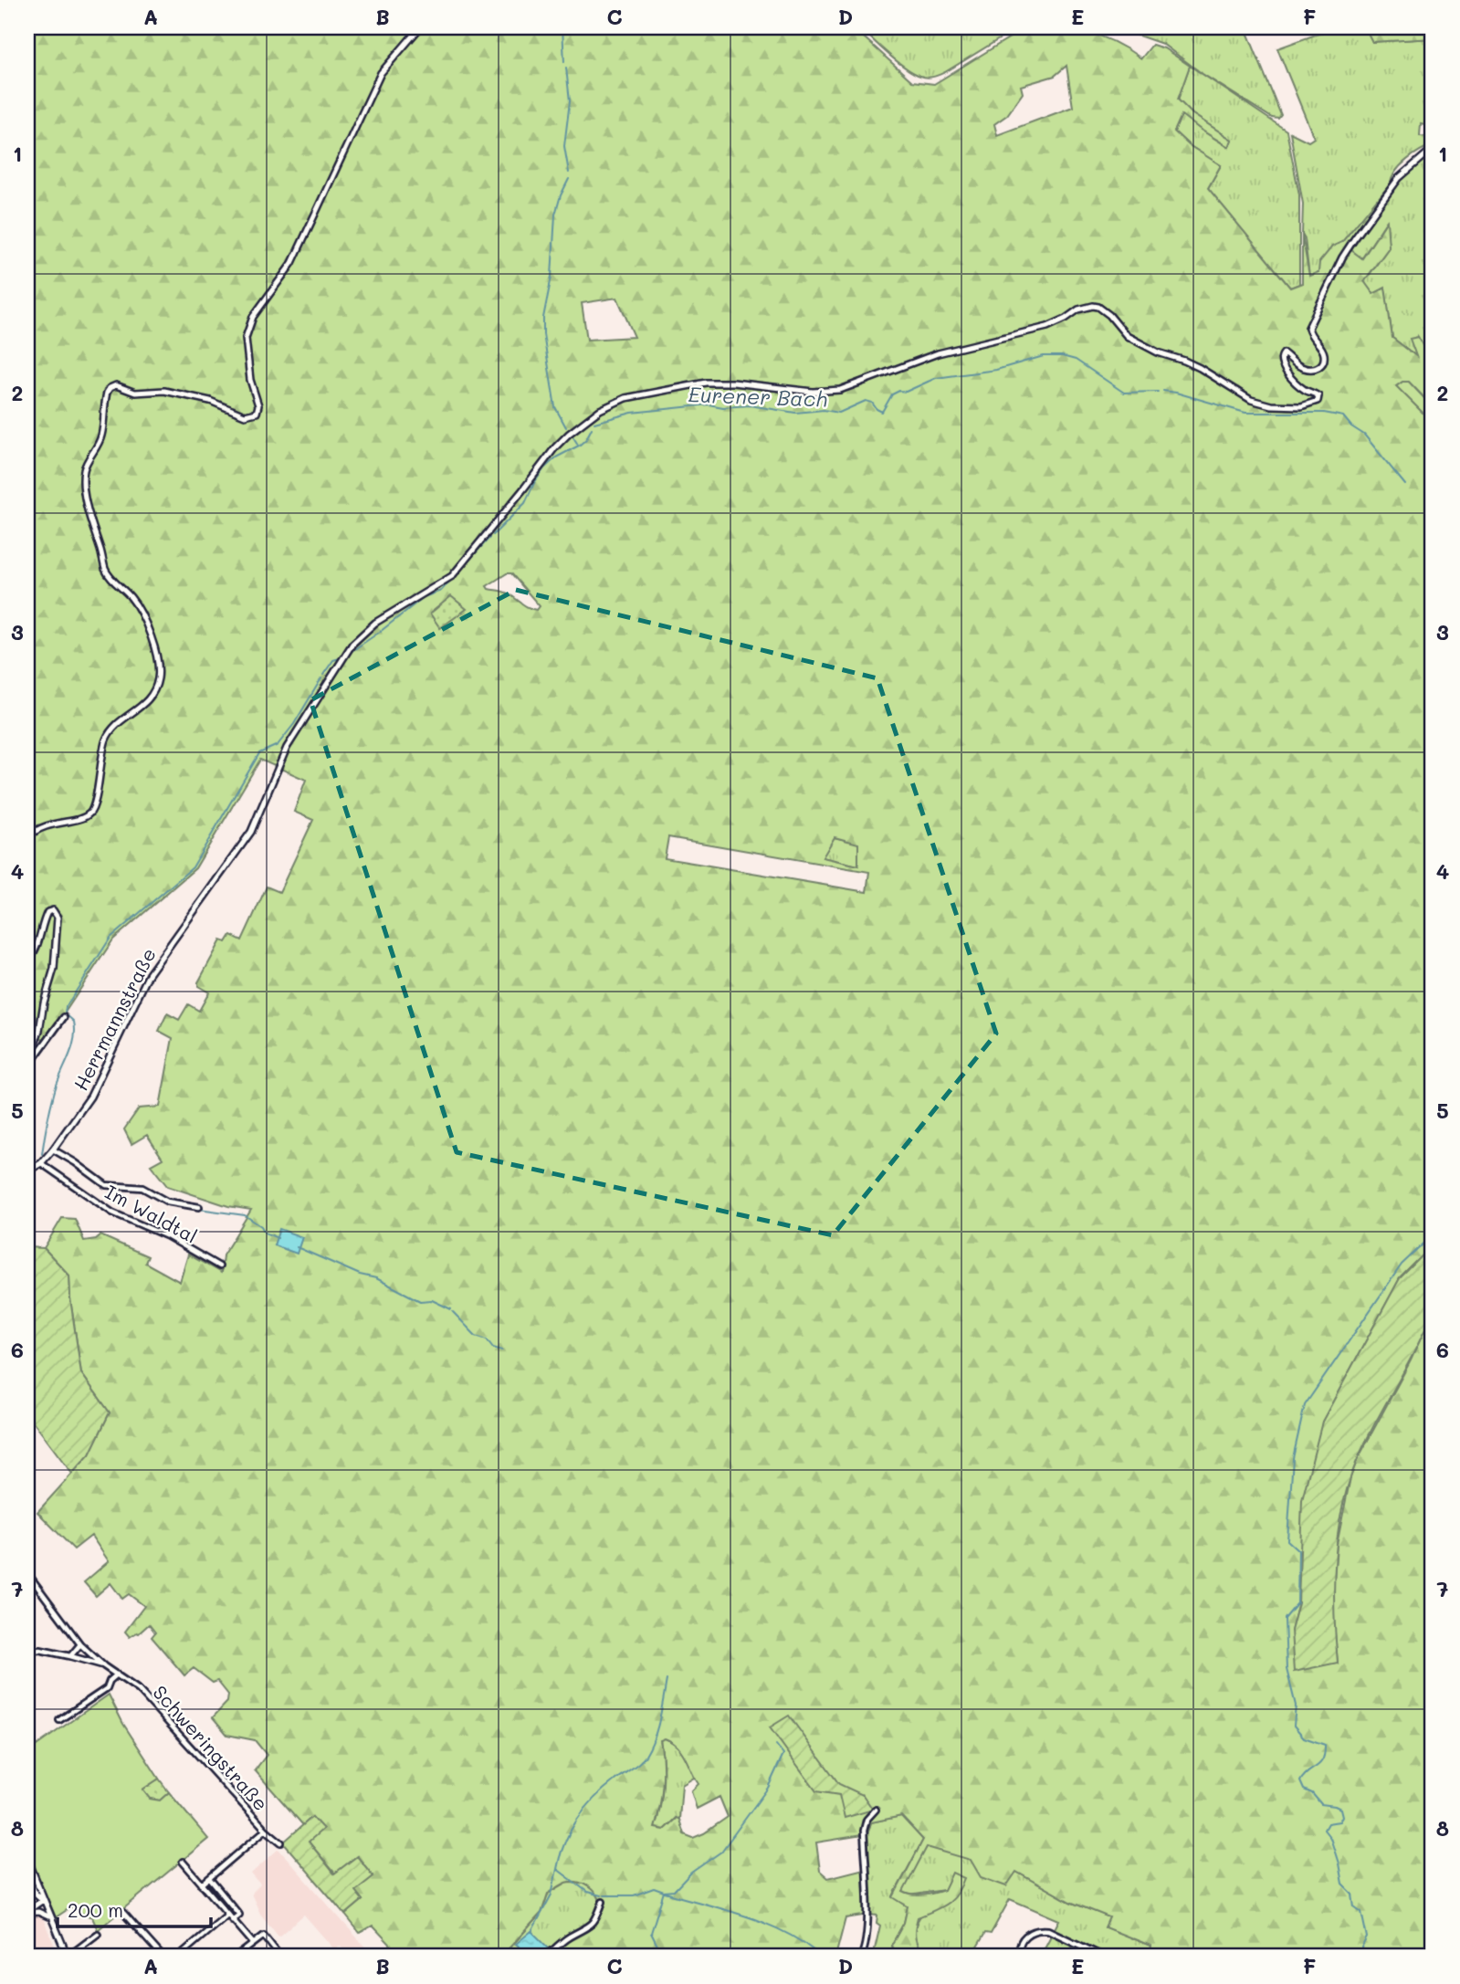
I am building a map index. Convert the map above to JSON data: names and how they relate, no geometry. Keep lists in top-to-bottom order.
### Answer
{
  "streets": {
    "street": ["Herrmannstraße", "Im Waldtal", "Schweringstraße"]
  },
  "crossings": [
    ["Herrmannstraße", "Im Waldtal"]
  ],
  "water": ["Eurener Bach"],
  "scale_bar": "200 m",
  "grid": {
    "columns": [
      "A",
      "B",
      "C",
      "D",
      "E",
      "F"
    ],
    "rows": [
      "1",
      "2",
      "3",
      "4",
      "5",
      "6",
      "7",
      "8"
    ]
  }
}
